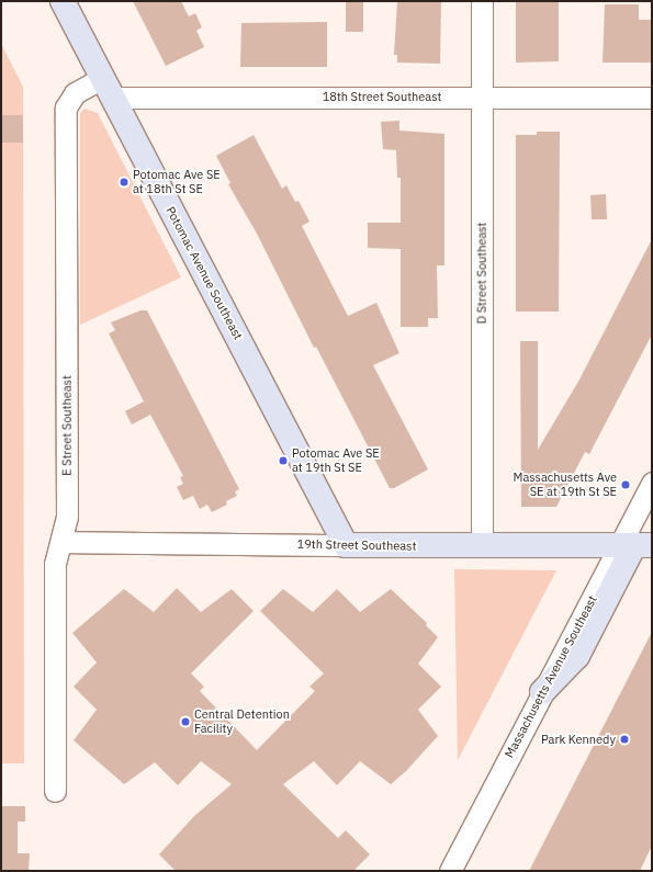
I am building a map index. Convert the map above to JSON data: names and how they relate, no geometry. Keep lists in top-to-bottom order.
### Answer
{
  "streets": {
    "main road": ["Potomac Avenue Southeast", "19th Street Southeast"],
    "street": [
      "18th Street Southeast",
      "D Street Southeast",
      "E Street Southeast",
      "Massachusetts Avenue Southeast"
    ]
  },
  "crossings": [
    ["18th Street Southeast", "Potomac Avenue Southeast"],
    ["18th Street Southeast", "D Street Southeast"],
    ["18th Street Southeast", "E Street Southeast"],
    ["Potomac Avenue Southeast", "E Street Southeast"],
    ["Potomac Avenue Southeast", "19th Street Southeast"],
    ["D Street Southeast", "19th Street Southeast"],
    ["E Street Southeast", "19th Street Southeast"]
  ],
  "places": [
    "Potomac Ave SE at 18th St SE",
    "Potomac Ave SE at 19th St SE",
    "Massachusetts Ave SE at 19th St SE",
    "Central Detention Facility",
    "Park Kennedy"
  ]
}
